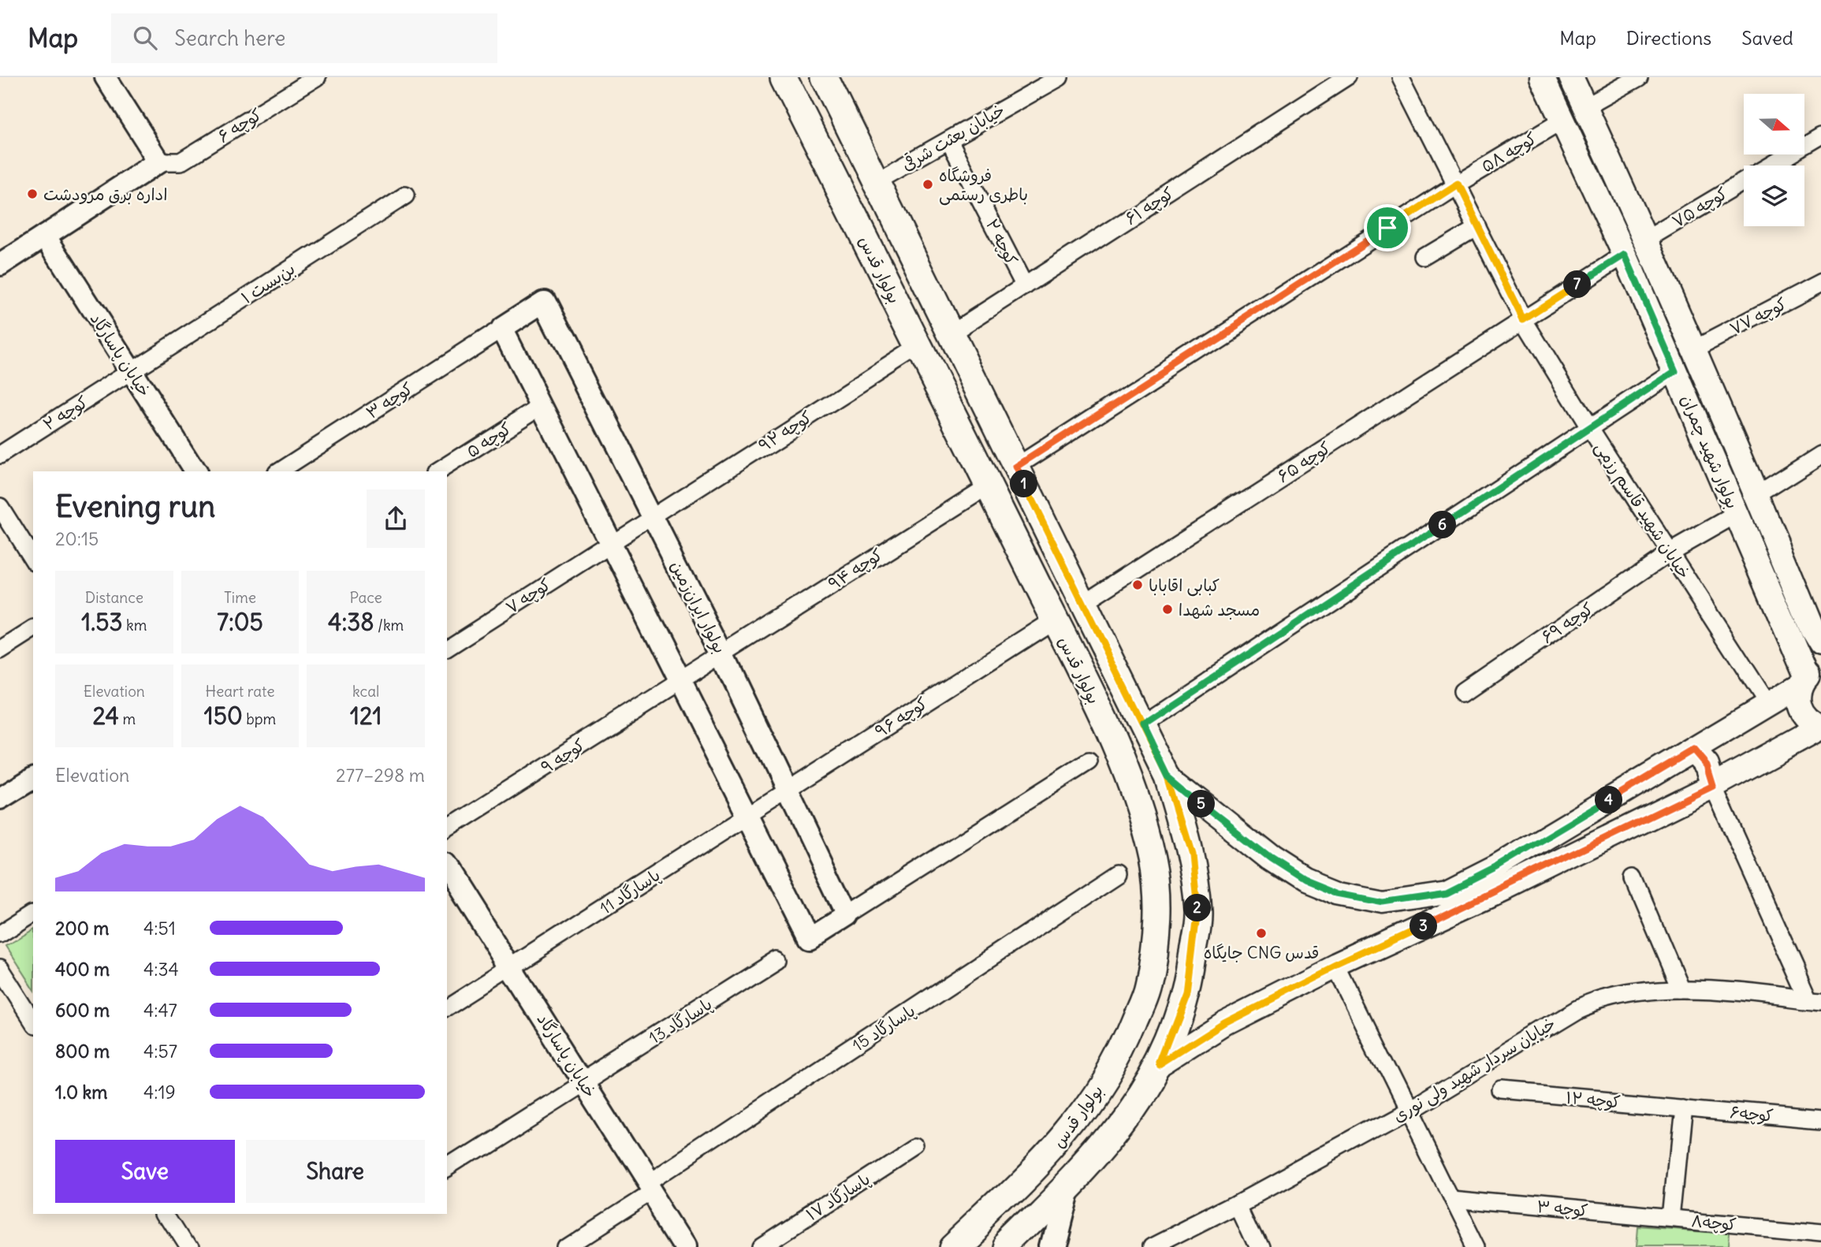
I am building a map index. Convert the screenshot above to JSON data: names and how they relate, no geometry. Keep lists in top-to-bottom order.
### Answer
{
  "streets": {
    "main road": ["بولوار قدس", "بولوار شهید چمران"],
    "street": [
      "کوچه ۶",
      "خیابان بعثت شرقی",
      "کوچه ۵۸",
      "کوچه ۶۱",
      "کوچه ۷۵",
      "کوچه ۲",
      "بن‌بست ۱",
      "کوچه ۷۷",
      "خیابان پاسارگاد",
      "کوچه ۳",
      "کوچه ۹۲",
      "کوچه ۵",
      "کوچه ۶۵",
      "خیابان شهید قاسم رزمی",
      "کوچه ۹۴",
      "کوچه ۷",
      "بولوار ایران‌زمین",
      "کوچه ۶۹",
      "کوچه ۹۶",
      "کوچه ۹",
      "پاسارگاد 11",
      "پاسارگاد 13",
      "پاسارگاد 15",
      "خیابان سردار شهید ولی نوری",
      "کوچه ۱۲",
      "کوچه۶",
      "پاسارگاد ۱۷",
      "کوچه۸"
    ]
  },
  "crossings": [
    ["خیابان بعثت شرقی", "کوچه ۲"],
    ["خیابان بعثت شرقی", "بولوار قدس"],
    ["کوچه ۵۸", "بولوار قدس"],
    ["کوچه ۵۸", "بولوار شهید چمران"],
    ["کوچه ۵۸", "خیابان شهید قاسم رزمی"],
    ["کوچه ۶۱", "کوچه ۲"],
    ["کوچه ۶۱", "بولوار قدس"],
    ["کوچه ۷۵", "بولوار شهید چمران"],
    ["کوچه ۲", "بن‌بست ۱"],
    ["کوچه ۲", "خیابان پاسارگاد"],
    ["بولوار قدس", "کوچه ۹۲"],
    ["بولوار قدس", "کوچه ۶۵"],
    ["بولوار قدس", "کوچه ۹۴"],
    ["بولوار قدس", "کوچه ۹۶"],
    ["بن‌بست ۱", "خیابان پاسارگاد"],
    ["کوچه ۷۷", "بولوار شهید چمران"],
    ["خیابان پاسارگاد", "پاسارگاد 11"],
    ["خیابان پاسارگاد", "پاسارگاد 13"],
    ["خیابان پاسارگاد", "پاسارگاد 15"],
    ["کوچه ۳", "بولوار ایران‌زمین"],
    ["کوچه ۳", "کوچه۸"],
    ["کوچه ۹۲", "کوچه ۷"],
    ["کوچه ۹۲", "بولوار ایران‌زمین"],
    ["بولوار شهید چمران", "کوچه ۶۵"],
    ["بولوار شهید چمران", "کوچه ۶۹"],
    ["کوچه ۶۵", "خیابان شهید قاسم رزمی"],
    ["خیابان شهید قاسم رزمی", "کوچه ۶۹"],
    ["کوچه ۹۴", "بولوار ایران‌زمین"],
    ["کوچه ۹۴", "کوچه ۹"],
    ["بولوار ایران‌زمین", "کوچه ۹۶"],
    ["کوچه ۹۶", "پاسارگاد 11"],
    ["کوچه ۱۲", "کوچه۶"]
  ],
  "places": [
    "فروشگاه باطری رستمی",
    "اداره برق مرودشت",
    "کبابی اقابابا",
    "مسجد شهدا",
    "جایگاه CNG قدس"
  ],
  "north": "right",
  "page": {
    "header": "Map",
    "search": "Search here",
    "nav": ["Map", "Directions", "Saved"],
    "pins": [
      "7",
      "1",
      "6",
      "4",
      "5",
      "2",
      "3"
    ],
    "heading": ["Evening run", "20:15"],
    "stats": [
      ["Distance", "1.53 km"],
      ["Time", "7:05"],
      ["Pace", "4:38 /km"],
      ["Elevation", "24 m"],
      ["Heart rate", "150 bpm"],
      ["kcal", "121"]
    ],
    "chart": ["Elevation", "277–298 m"],
    "list": [
      {
        "name": "200 m",
        "note": "4:51"
      },
      {
        "name": "400 m",
        "note": "4:34"
      },
      {
        "name": "600 m",
        "note": "4:47"
      },
      {
        "name": "800 m",
        "note": "4:57"
      },
      {
        "name": "1.0 km",
        "note": "4:19"
      }
    ],
    "buttons": ["Save", "Share"]
  }
}
